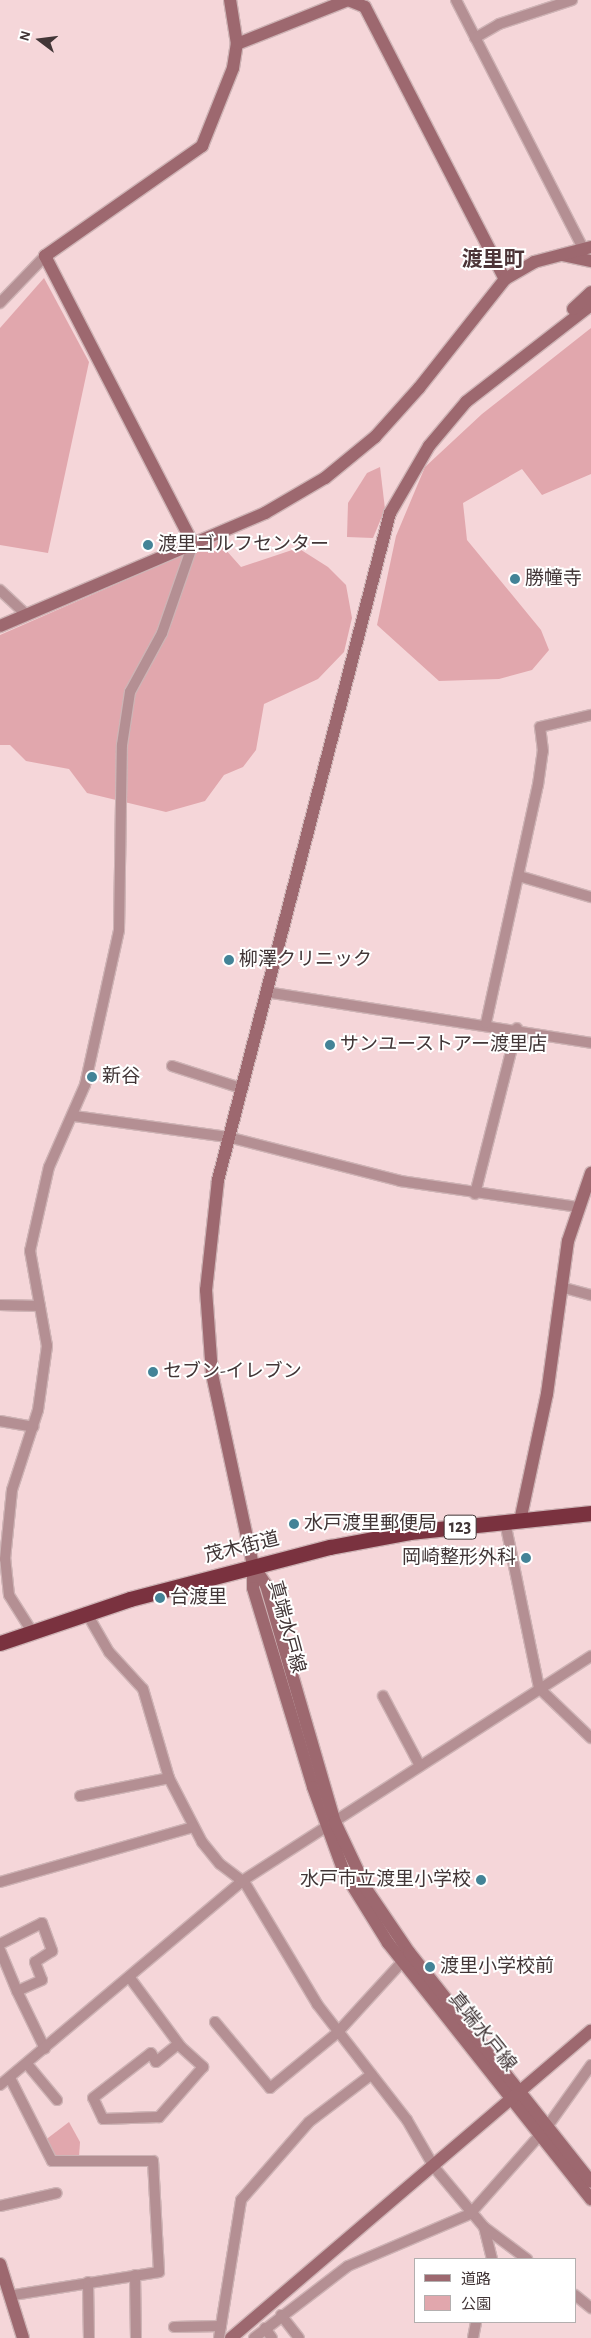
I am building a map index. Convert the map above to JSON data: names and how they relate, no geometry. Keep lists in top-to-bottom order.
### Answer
{
  "streets": {
    "highway": ["123", "茂木街道"],
    "street": ["真端水戸線"]
  },
  "crossings": [
    ["茂木街道", "真端水戸線"]
  ],
  "districts": ["渡里町"],
  "places": [
    "渡里ゴルフセンター",
    "勝幢寺",
    "柳澤クリニック",
    "サンユーストアー渡里店",
    "新谷",
    "セブン-イレブン",
    "水戸渡里郵便局",
    "岡崎整形外科",
    "台渡里",
    "水戸市立渡里小学校",
    "渡里小学校前"
  ],
  "legend": ["道路", "公園"],
  "north": "left"
}
